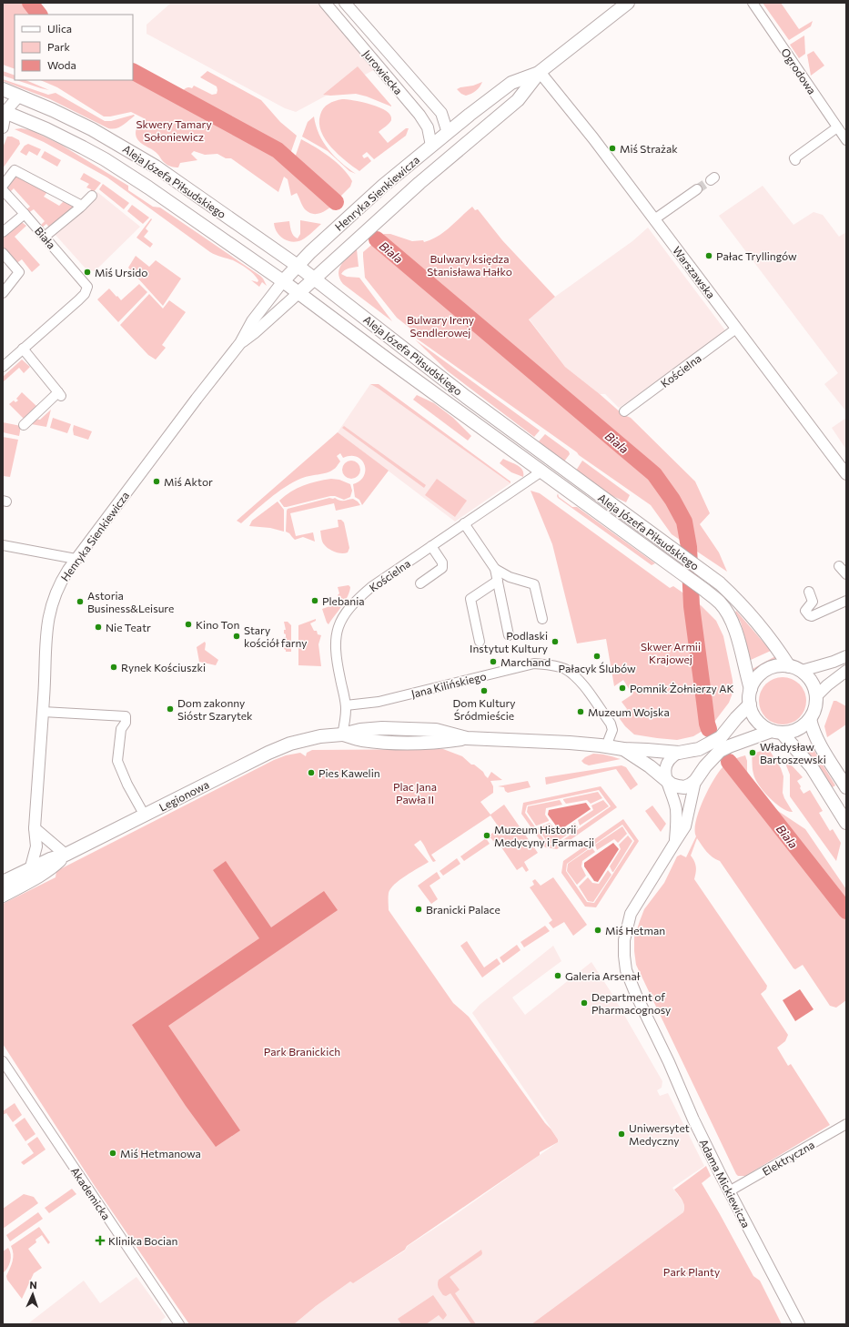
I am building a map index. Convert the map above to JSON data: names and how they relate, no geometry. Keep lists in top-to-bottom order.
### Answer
{
  "streets": {
    "main road": ["Aleja Józefa Piłsudskiego", "Henryka Sienkiewicza", "Legionowa"],
    "street": [
      "Ogrodowa",
      "Jurowiecka",
      "Biała",
      "Warszawska",
      "Kościelna",
      "Jana Kilińskiego",
      "Elektryczna",
      "Adama Mickiewicza",
      "Akademicka"
    ]
  },
  "crossings": [
    ["Jurowiecka", "Henryka Sienkiewicza"],
    ["Aleja Józefa Piłsudskiego", "Henryka Sienkiewicza"],
    ["Aleja Józefa Piłsudskiego", "Kościelna"],
    ["Henryka Sienkiewicza", "Warszawska"],
    ["Henryka Sienkiewicza", "Legionowa"],
    ["Warszawska", "Kościelna"],
    ["Kościelna", "Jana Kilińskiego"],
    ["Kościelna", "Legionowa"],
    ["Elektryczna", "Adama Mickiewicza"]
  ],
  "water": ["Biala"],
  "parks": [
    "Skwery Tamary Sołoniewicz",
    "Bulwary księdza Stanisława Hałko",
    "Bulwary Ireny Sendlerowej",
    "Skwer Armii Krajowej",
    "Plac Jana Pawła II",
    "Park Branickich",
    "Park Planty"
  ],
  "places": {
    "other": [
      "Miś Strażak",
      "Pałac Tryllingów",
      "Miś Ursido",
      "Miś Aktor",
      "Plebania",
      "Astoria Business&Leisure",
      "Kino Ton",
      "Nie Teatr",
      "Stary kościół farny",
      "Podlaski Instytut Kultury",
      "Pałacyk Ślubów",
      "Marchand",
      "Rynek Kościuszki",
      "Pomnik Żołnierzy AK",
      "Dom Kultury Śródmieście",
      "Dom zakonny Sióstr Szarytek",
      "Muzeum Wojska",
      "Władysław Bartoszewski",
      "Pies Kawelin",
      "Muzeum Historii Medycyny i Farmacji",
      "Branicki Palace",
      "Miś Hetman",
      "Galeria Arsenał",
      "Department of Pharmacognosy",
      "Uniwersytet Medyczny",
      "Miś Hetmanowa"
    ],
    "health": ["Klinika Bocian"]
  },
  "legend": ["Ulica", "Park", "Woda"],
  "north": "top"
}
